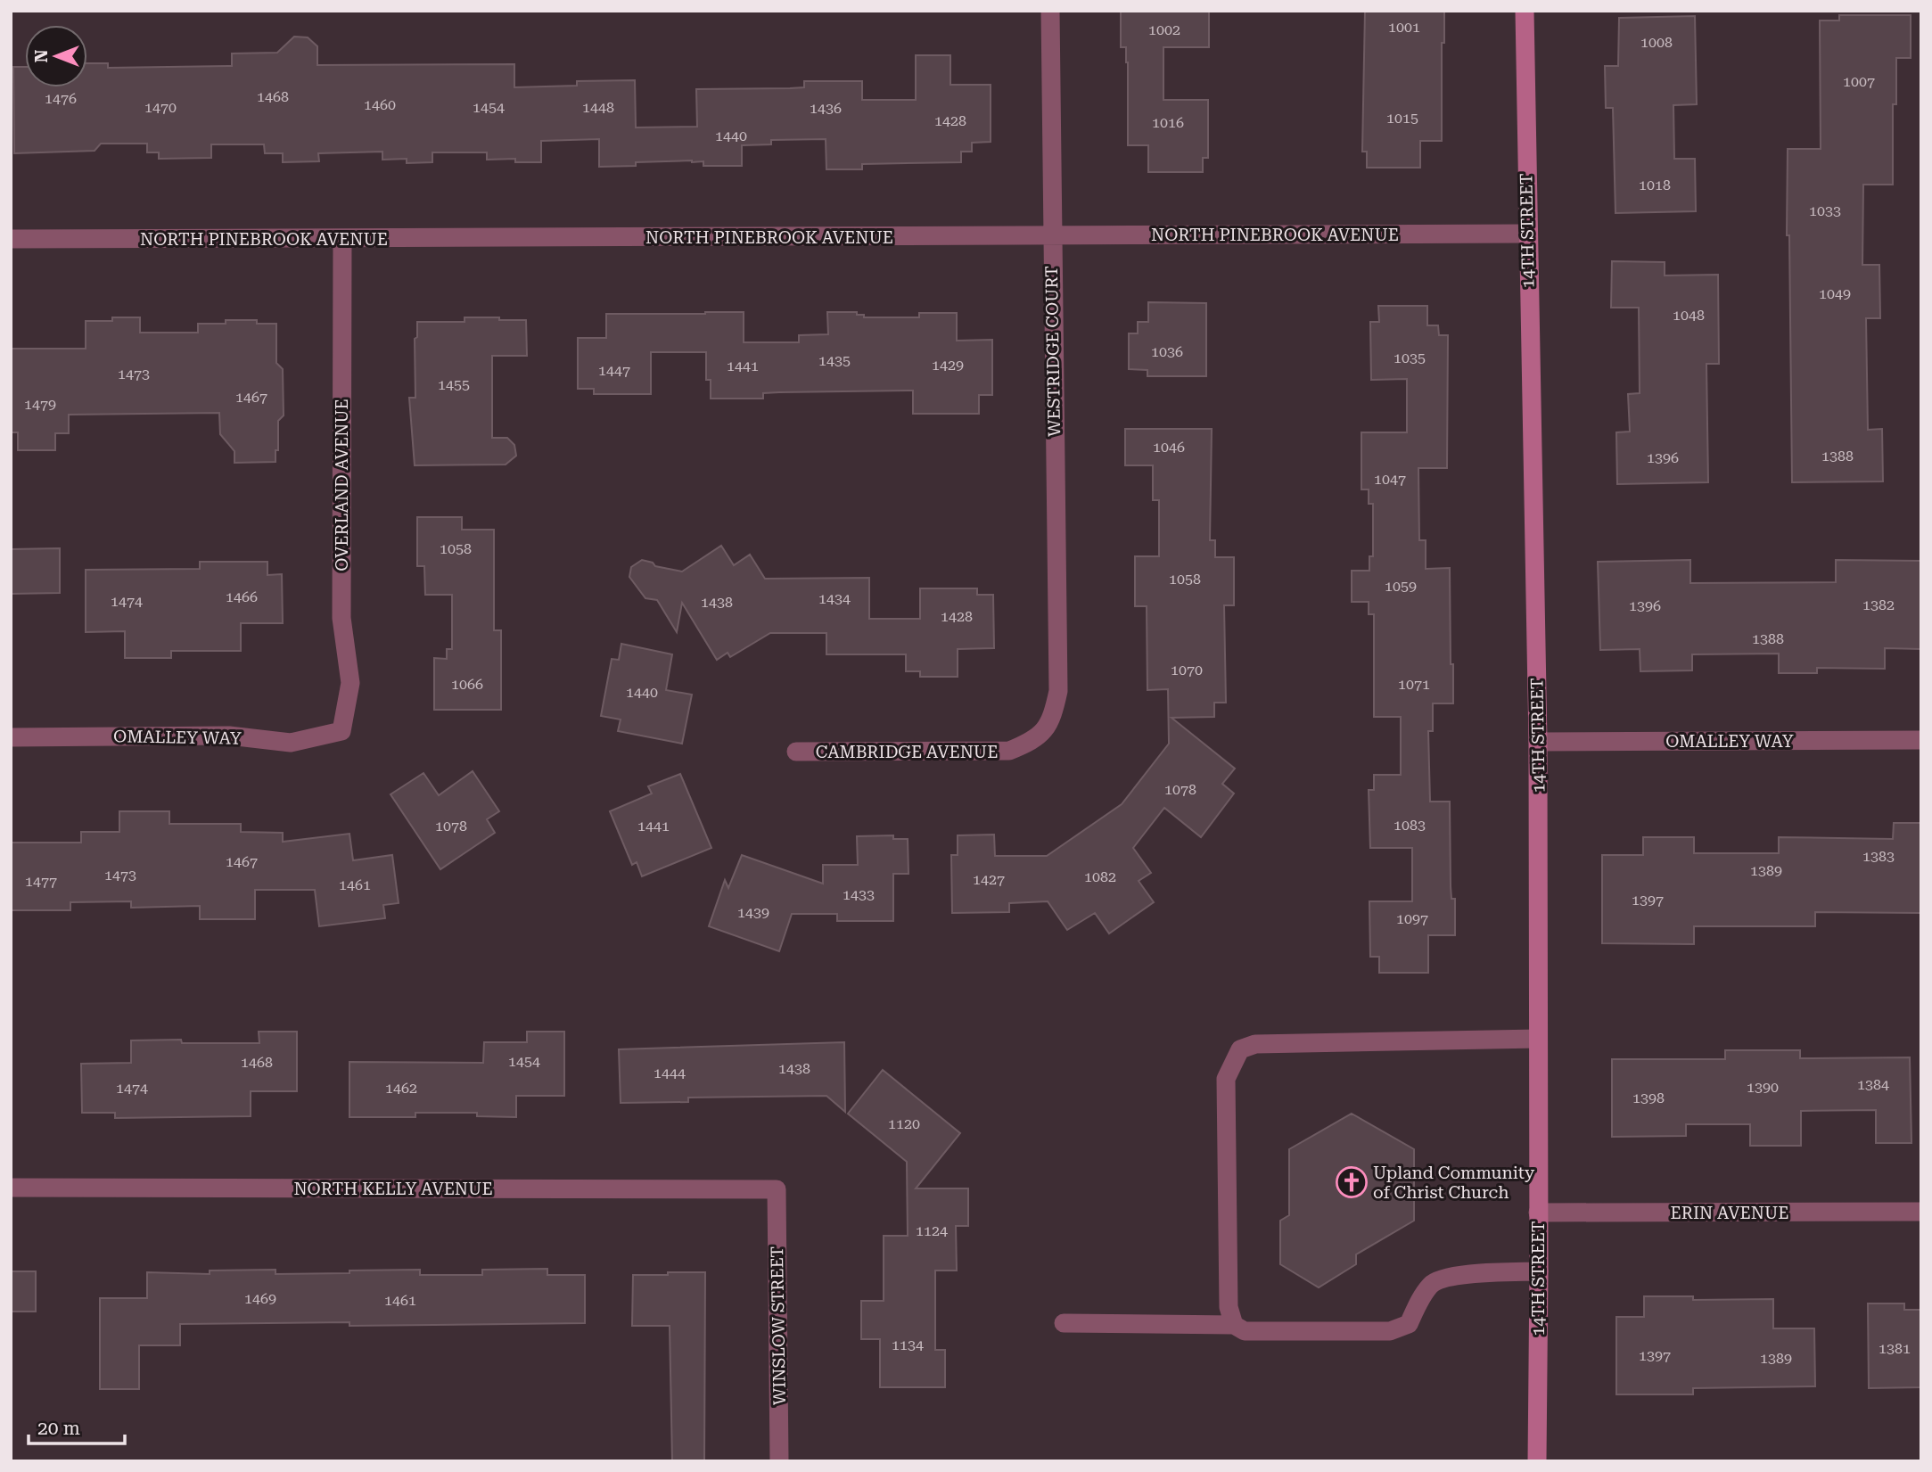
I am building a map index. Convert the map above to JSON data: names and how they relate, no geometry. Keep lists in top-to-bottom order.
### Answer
{
  "streets": {
    "street": [
      "14TH STREET",
      "NORTH PINEBROOK AVENUE",
      "WESTRIDGE COURT",
      "OVERLAND AVENUE",
      "OMALLEY WAY",
      "CAMBRIDGE AVENUE",
      "NORTH KELLY AVENUE",
      "ERIN AVENUE",
      "WINSLOW STREET"
    ]
  },
  "crossings": [
    ["14TH STREET", "NORTH PINEBROOK AVENUE"],
    ["14TH STREET", "OMALLEY WAY"],
    ["14TH STREET", "ERIN AVENUE"],
    ["NORTH PINEBROOK AVENUE", "WESTRIDGE COURT"],
    ["NORTH PINEBROOK AVENUE", "OVERLAND AVENUE"],
    ["WESTRIDGE COURT", "CAMBRIDGE AVENUE"],
    ["OVERLAND AVENUE", "OMALLEY WAY"],
    ["NORTH KELLY AVENUE", "WINSLOW STREET"]
  ],
  "places": {
    "church": ["Upland Community of Christ Church"]
  },
  "house_numbers": [
    "1001",
    "1002",
    "1008",
    "1007",
    "1468",
    "1476",
    "1460",
    "1470",
    "1454",
    "1448",
    "1436",
    "1015",
    "1428",
    "1016",
    "1440",
    "1018",
    "1033",
    "1049",
    "1048",
    "1036",
    "1035",
    "1435",
    "1429",
    "1441",
    "1447",
    "1473",
    "1455",
    "1467",
    "1479",
    "1046",
    "1388",
    "1396",
    "1047",
    "1058",
    "1058",
    "1059",
    "1466",
    "1434",
    "1474",
    "1438",
    "1382",
    "1396",
    "1428",
    "1388",
    "1070",
    "1066",
    "1071",
    "1440",
    "1078",
    "1083",
    "1078",
    "1441",
    "1383",
    "1467",
    "1389",
    "1473",
    "1082",
    "1427",
    "1477",
    "1461",
    "1433",
    "1397",
    "1439",
    "1097",
    "1454",
    "1468",
    "1438",
    "1444",
    "1384",
    "1390",
    "1474",
    "1462",
    "1398",
    "1120",
    "1124",
    "1469",
    "1461",
    "1134",
    "1381",
    "1397",
    "1389"
  ],
  "scale_bar": "20 m",
  "north": "left"
}
